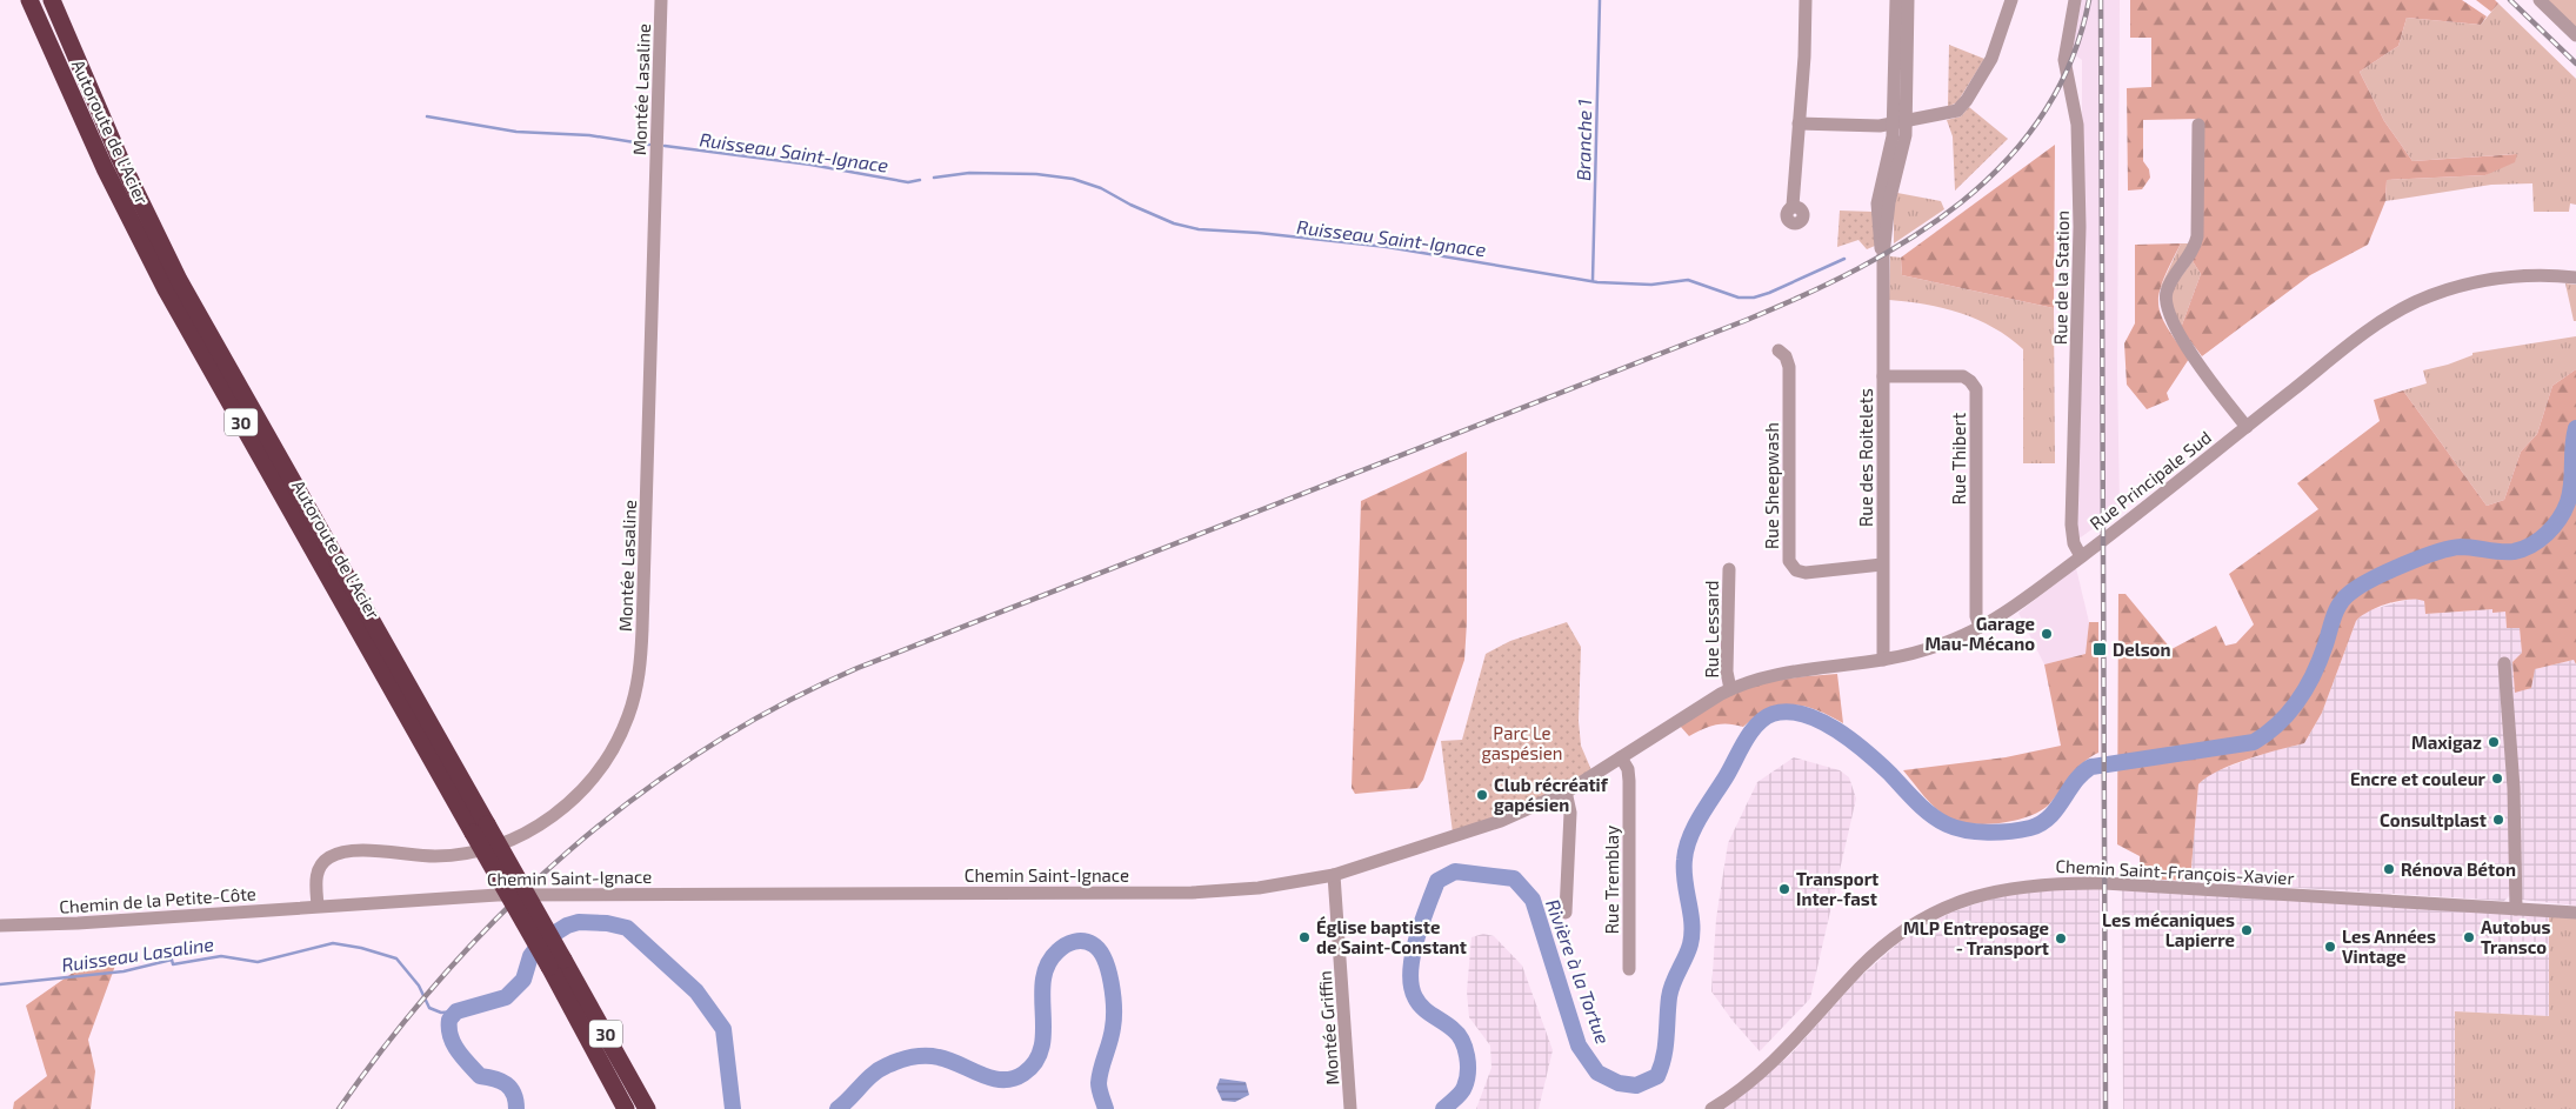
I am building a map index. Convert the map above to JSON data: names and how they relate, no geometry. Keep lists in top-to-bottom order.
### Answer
{
  "streets": {
    "highway": ["Autoroute de l'Acier", "30"],
    "street": [
      "Montée Lasaline",
      "Rue de la Station",
      "Rue des Roitelets",
      "Rue Thibert",
      "Rue Principale Sud",
      "Rue Sheepwash",
      "Rue Lessard",
      "Chemin Saint-François-Xavier",
      "Chemin Saint-Ignace",
      "Rue Tremblay",
      "Chemin de la Petite-Côte",
      "Montée Griffin"
    ]
  },
  "crossings": [
    ["Montée Lasaline", "Chemin Saint-Ignace"],
    ["Montée Lasaline", "Chemin de la Petite-Côte"],
    ["Rue de la Station", "Rue Principale Sud"],
    ["Rue des Roitelets", "Rue Thibert"],
    ["Rue des Roitelets", "Rue Principale Sud"],
    ["Rue des Roitelets", "Rue Sheepwash"],
    ["Rue Thibert", "Rue Principale Sud"],
    ["Rue Principale Sud", "Rue Lessard"],
    ["Rue Principale Sud", "Chemin Saint-Ignace"],
    ["Rue Lessard", "Chemin Saint-Ignace"],
    ["Chemin Saint-Ignace", "Rue Tremblay"],
    ["Chemin Saint-Ignace", "Chemin de la Petite-Côte"],
    ["Chemin Saint-Ignace", "Montée Griffin"]
  ],
  "water": [
    "Branche 1",
    "Ruisseau Saint-Ignace",
    "Ruisseau Lasaline",
    "Rivière à la Tortue"
  ],
  "parks": ["Parc Le gaspésien"],
  "places": {
    "other": [
      "Garage Mau-Mécano",
      "Maxigaz",
      "Encre et couleur",
      "Club récréatif gapésien",
      "Consultplast",
      "Rénova Béton",
      "Transport Inter-fast",
      "Les mécaniques Lapierre",
      "Église baptiste de Saint-Constant",
      "Autobus Transco",
      "MLP Entreposage - Transport",
      "Les Années Vintage"
    ],
    "transit": ["Delson"]
  }
}
